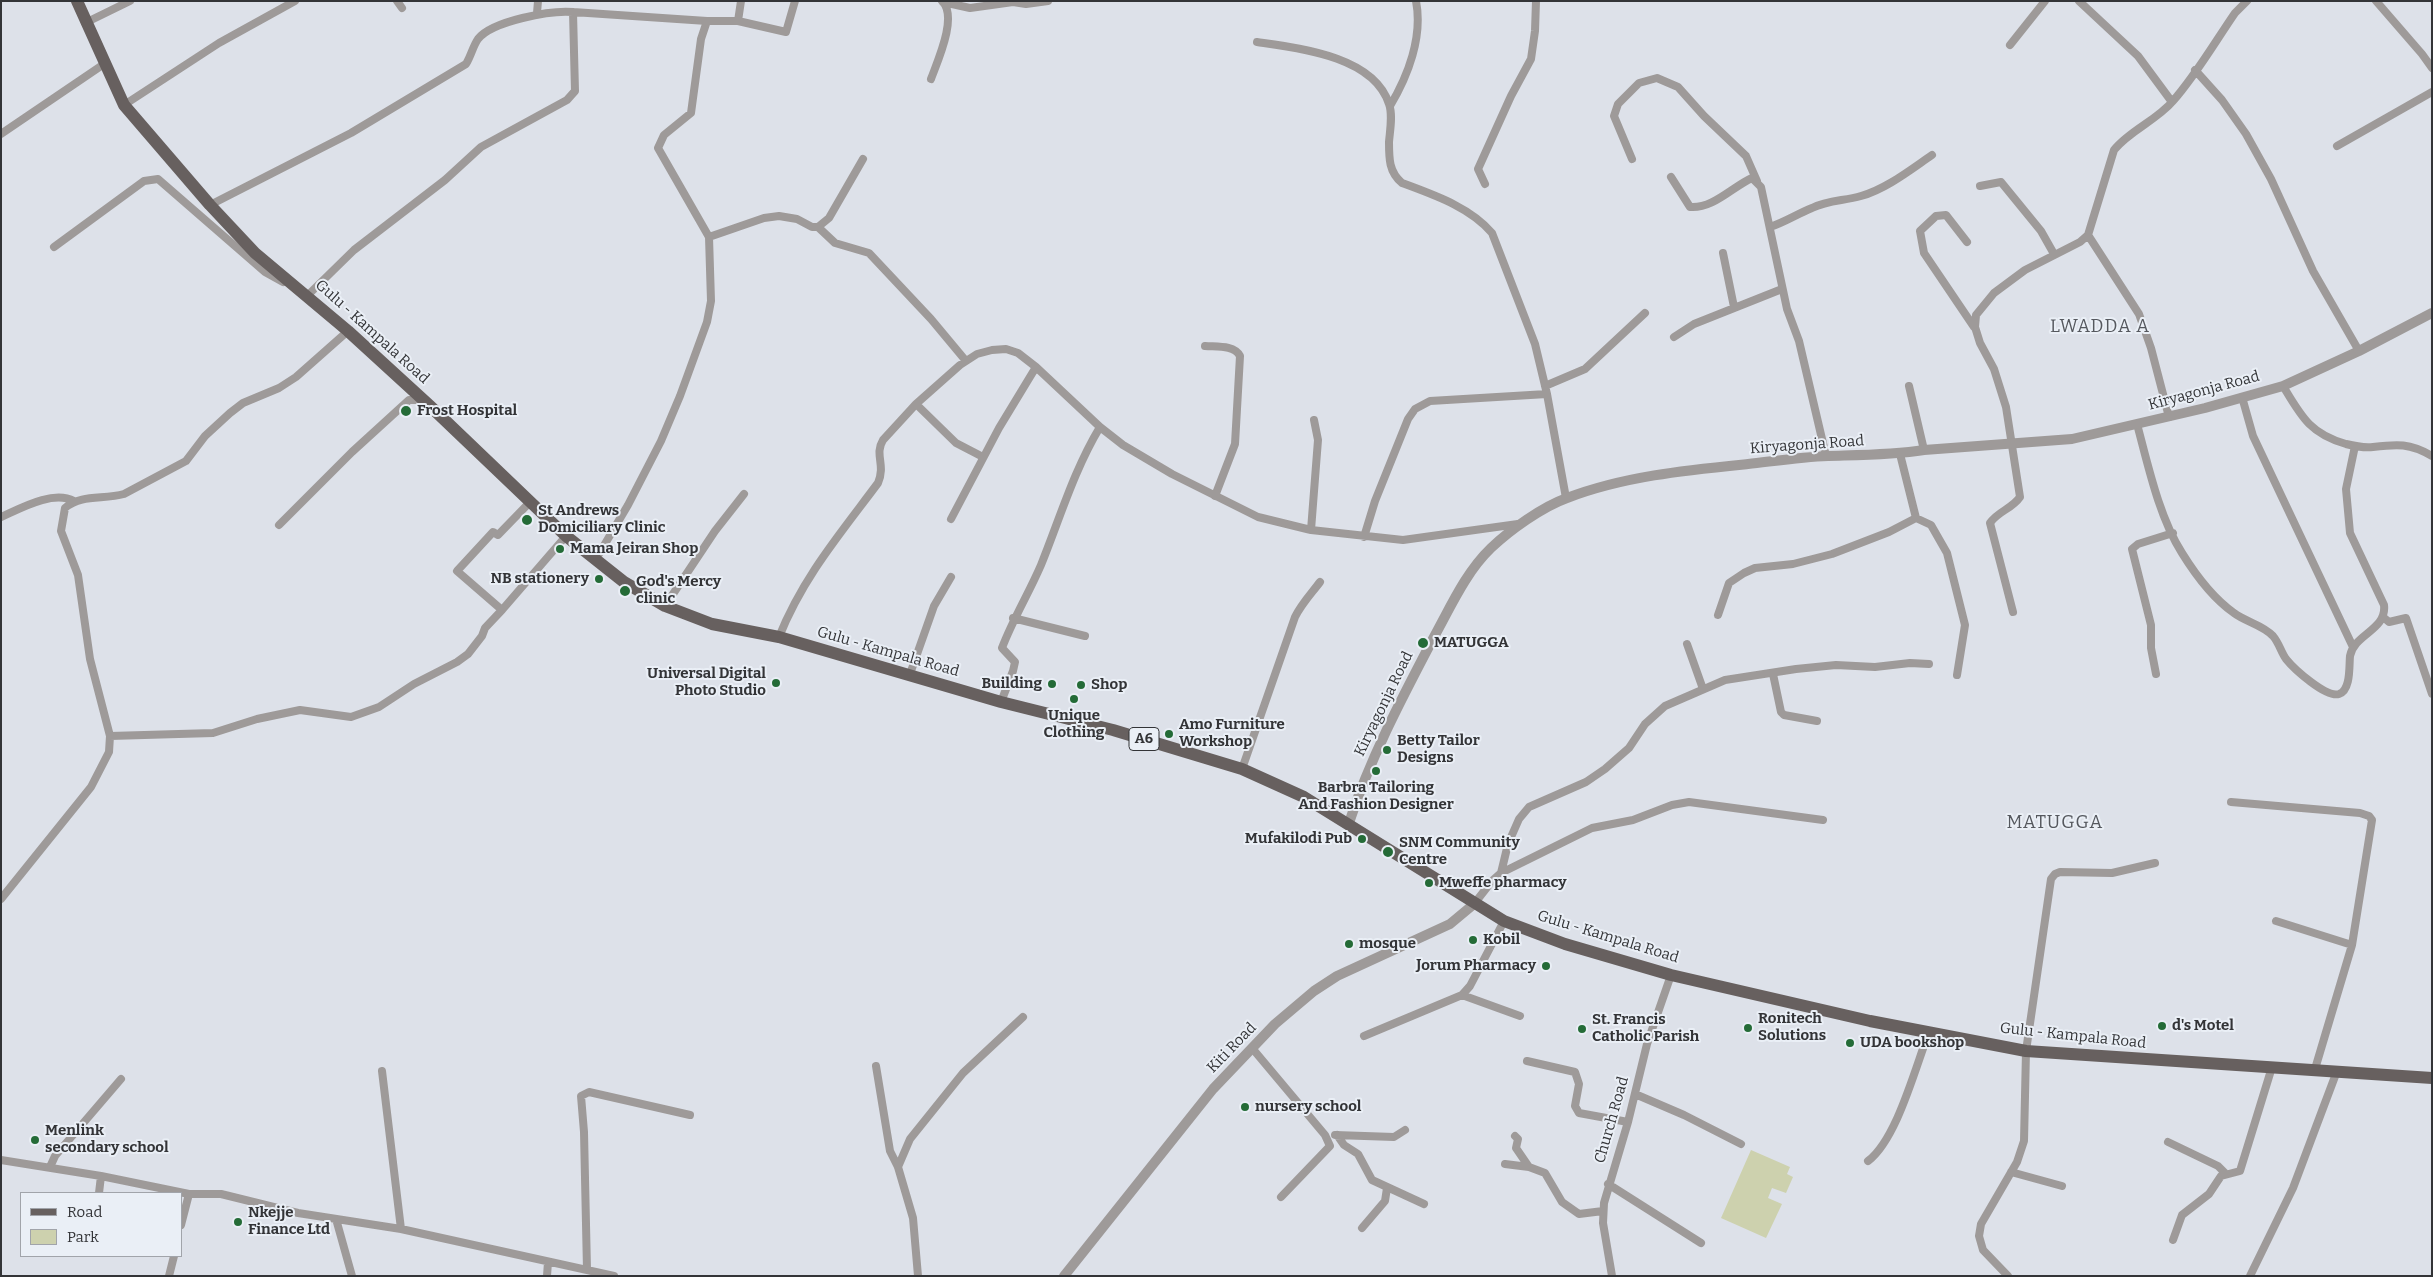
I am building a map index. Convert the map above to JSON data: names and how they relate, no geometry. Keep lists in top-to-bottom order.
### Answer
{
  "streets": {
    "main road": ["Gulu - Kampala Road", "A6"],
    "street": ["Kiryagonja Road", "Kiti Road", "Church Road"]
  },
  "crossings": [
    ["Gulu - Kampala Road", "Kiryagonja Road"],
    ["Gulu - Kampala Road", "Kiti Road"],
    ["Gulu - Kampala Road", "Church Road"]
  ],
  "districts": ["LWADDA A", "MATUGGA"],
  "places": [
    "Frost Hospital",
    "St Andrews Domiciliary Clinic",
    "Mama Jeiran Shop",
    "NB stationery",
    "God's Mercy clinic",
    "MATUGGA",
    "Universal Digital Photo Studio",
    "Building",
    "Shop",
    "Unique Clothing",
    "Amo Furniture Workshop",
    "Betty Tailor Designs",
    "Barbra Tailoring And Fashion Designer",
    "Mufakilodi Pub",
    "SNM Community Centre",
    "Mweffe pharmacy",
    "Kobil",
    "mosque",
    "Jorum Pharmacy",
    "d's Motel",
    "Ronitech Solutions",
    "St. Francis Catholic Parish",
    "UDA bookshop",
    "nursery school",
    "Menlink secondary school",
    "Nkejje Finance Ltd"
  ],
  "legend": ["Road", "Park"]
}
